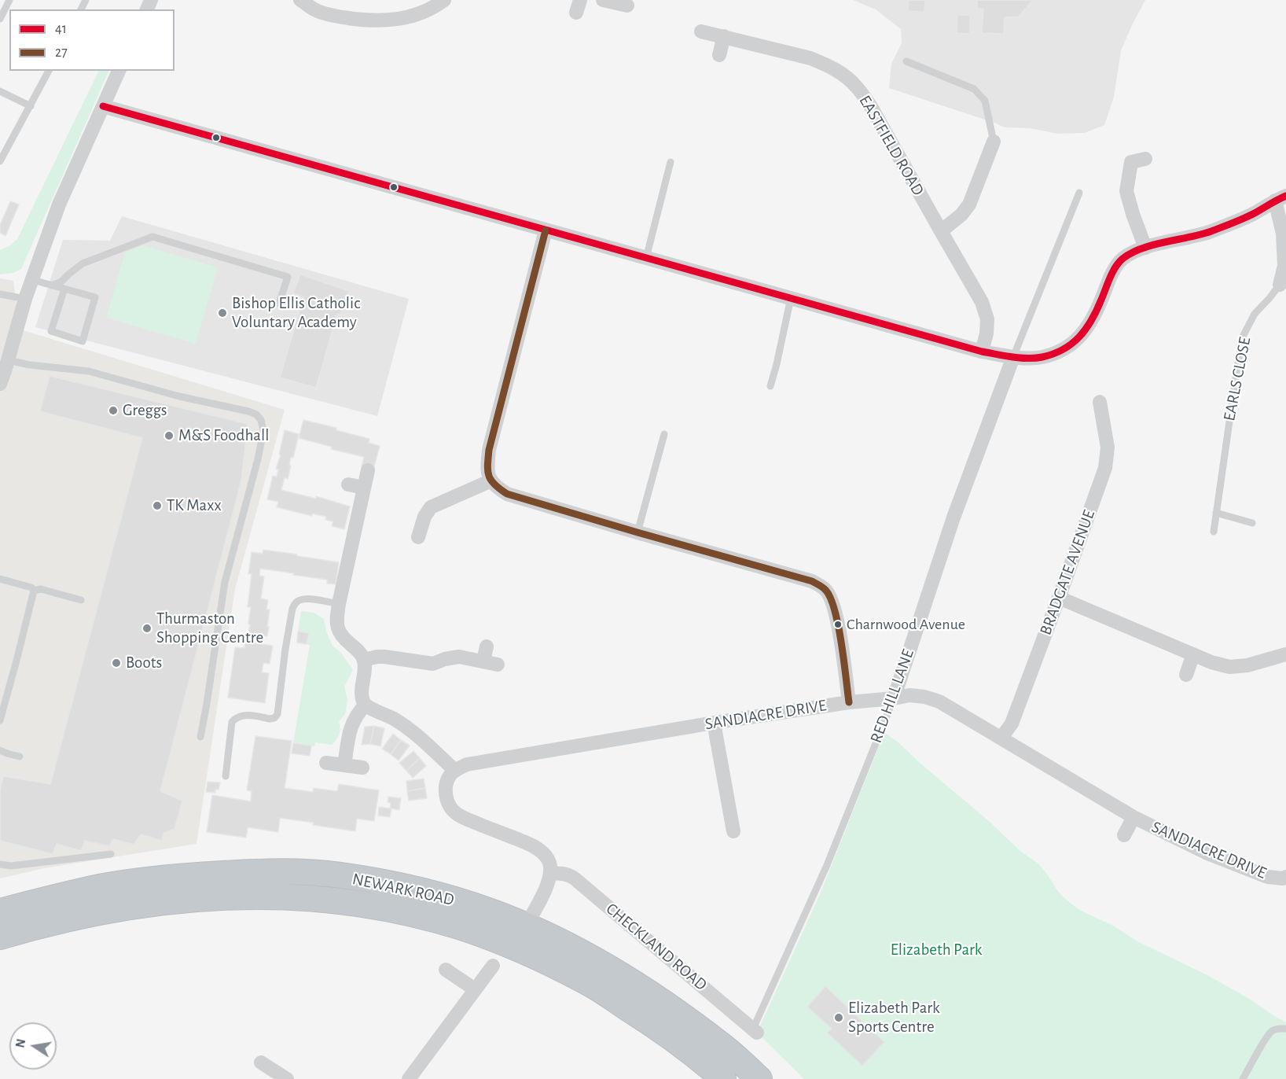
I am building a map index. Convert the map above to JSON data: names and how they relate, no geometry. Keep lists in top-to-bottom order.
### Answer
{
  "streets": {
    "highway": ["NEWARK ROAD"],
    "street": [
      "EASTFIELD ROAD",
      "EARLS CLOSE",
      "BRADGATE AVENUE",
      "RED HILL LANE",
      "SANDIACRE DRIVE",
      "CHECKLAND ROAD"
    ]
  },
  "crossings": [
    ["BRADGATE AVENUE", "SANDIACRE DRIVE"],
    ["RED HILL LANE", "SANDIACRE DRIVE"],
    ["RED HILL LANE", "CHECKLAND ROAD"]
  ],
  "parks": ["Elizabeth Park"],
  "places": [
    "Bishop Ellis Catholic Voluntary Academy",
    "Greggs",
    "M&S Foodhall",
    "TK Maxx",
    "Charnwood Avenue",
    "Thurmaston Shopping Centre",
    "Boots",
    "Elizabeth Park Sports Centre"
  ],
  "lines": ["transit line 41", "transit line 27"],
  "legend": ["41", "27"],
  "north": "left"
}
